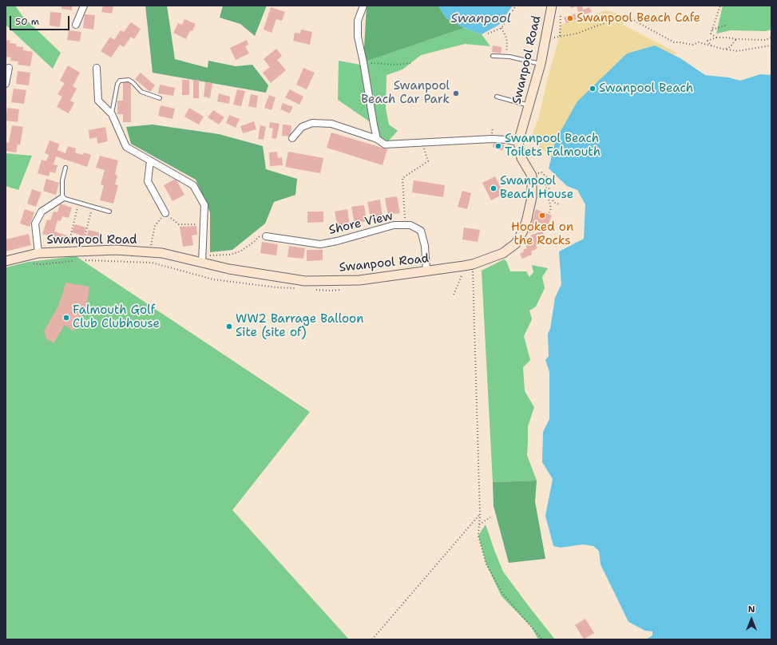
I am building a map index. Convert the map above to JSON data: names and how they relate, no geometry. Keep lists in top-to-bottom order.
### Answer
{
  "streets": {
    "street": ["Swanpool Road", "Shore View"]
  },
  "crossings": [
    ["Swanpool Road", "Shore View"]
  ],
  "water": ["Swanpool"],
  "places": [
    "Swanpool Beach Cafe",
    "Swanpool Beach",
    "Swanpool Beach Car Park",
    "Swanpool Beach Toilets Falmouth",
    "Swanpool Beach House",
    "Hooked on the Rocks",
    "Falmouth Golf Club Clubhouse",
    "WW2 Barrage Balloon Site (site of)"
  ],
  "scale_bar": "50 m",
  "north": "top"
}
